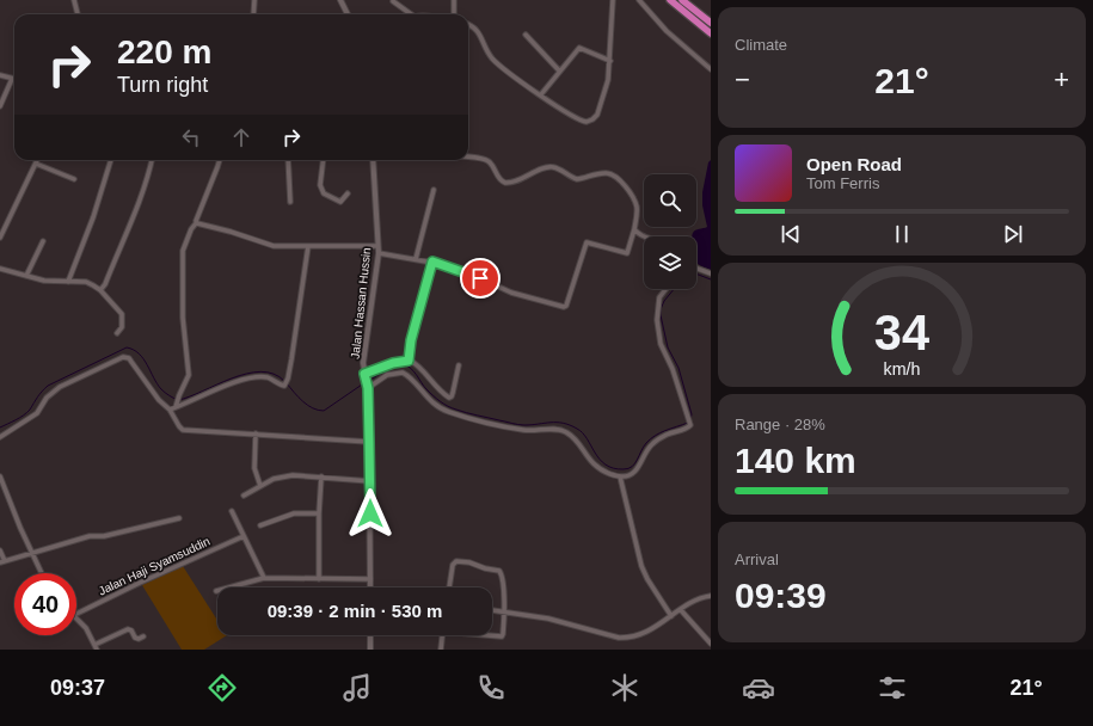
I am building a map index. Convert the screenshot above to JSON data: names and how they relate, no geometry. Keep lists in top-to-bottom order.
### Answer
{
  "streets": {
    "street": ["Jalan Hassan Hussin", "Jalan Haji Syamsuddin"]
  },
  "page": {
    "tile": [
      "Climate",
      ["Range · 28%", "140 km"],
      ["Arrival", "09:39"]
    ],
    "turn": ["220 m", "Turn right"],
    "heat": ["−", "21°", "+"],
    "song": ["Open Road", "Tom Ferris"],
    "limit": "40",
    "trip": "09:39 · 2 min · 530 m",
    "tabs": ["09:37", "21°"],
    "gauge": ["34", "km/h"]
  }
}
